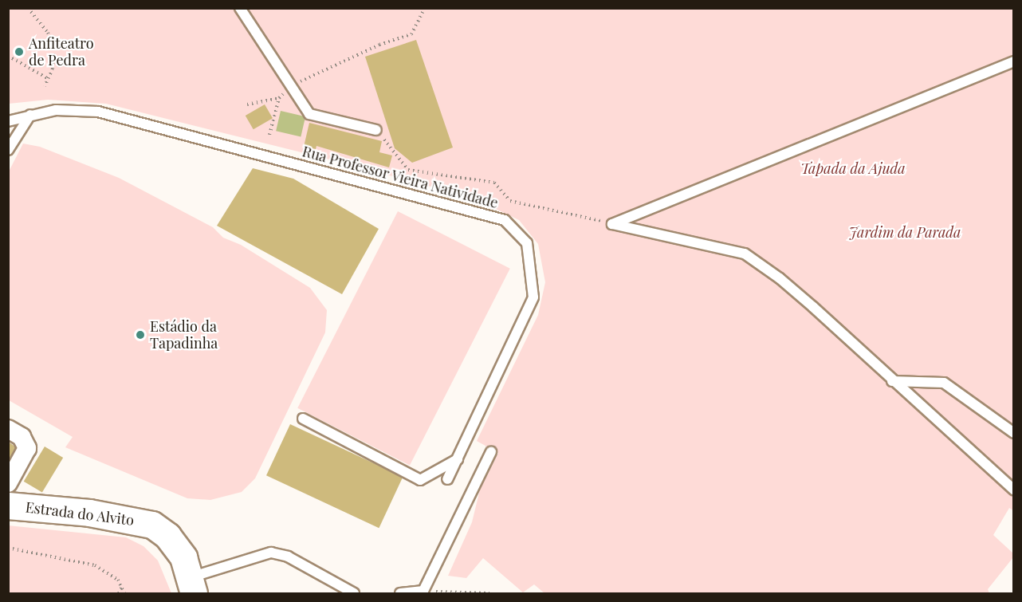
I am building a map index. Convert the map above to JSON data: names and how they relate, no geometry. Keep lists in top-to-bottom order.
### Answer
{
  "streets": {
    "street": ["Estrada do Alvito"],
    "lane": ["Rua Professor Vieira Natividade"]
  },
  "parks": ["Tapada da Ajuda", "Jardim da Parada"],
  "places": ["Anfiteatro de Pedra", "Estádio da Tapadinha"]
}
